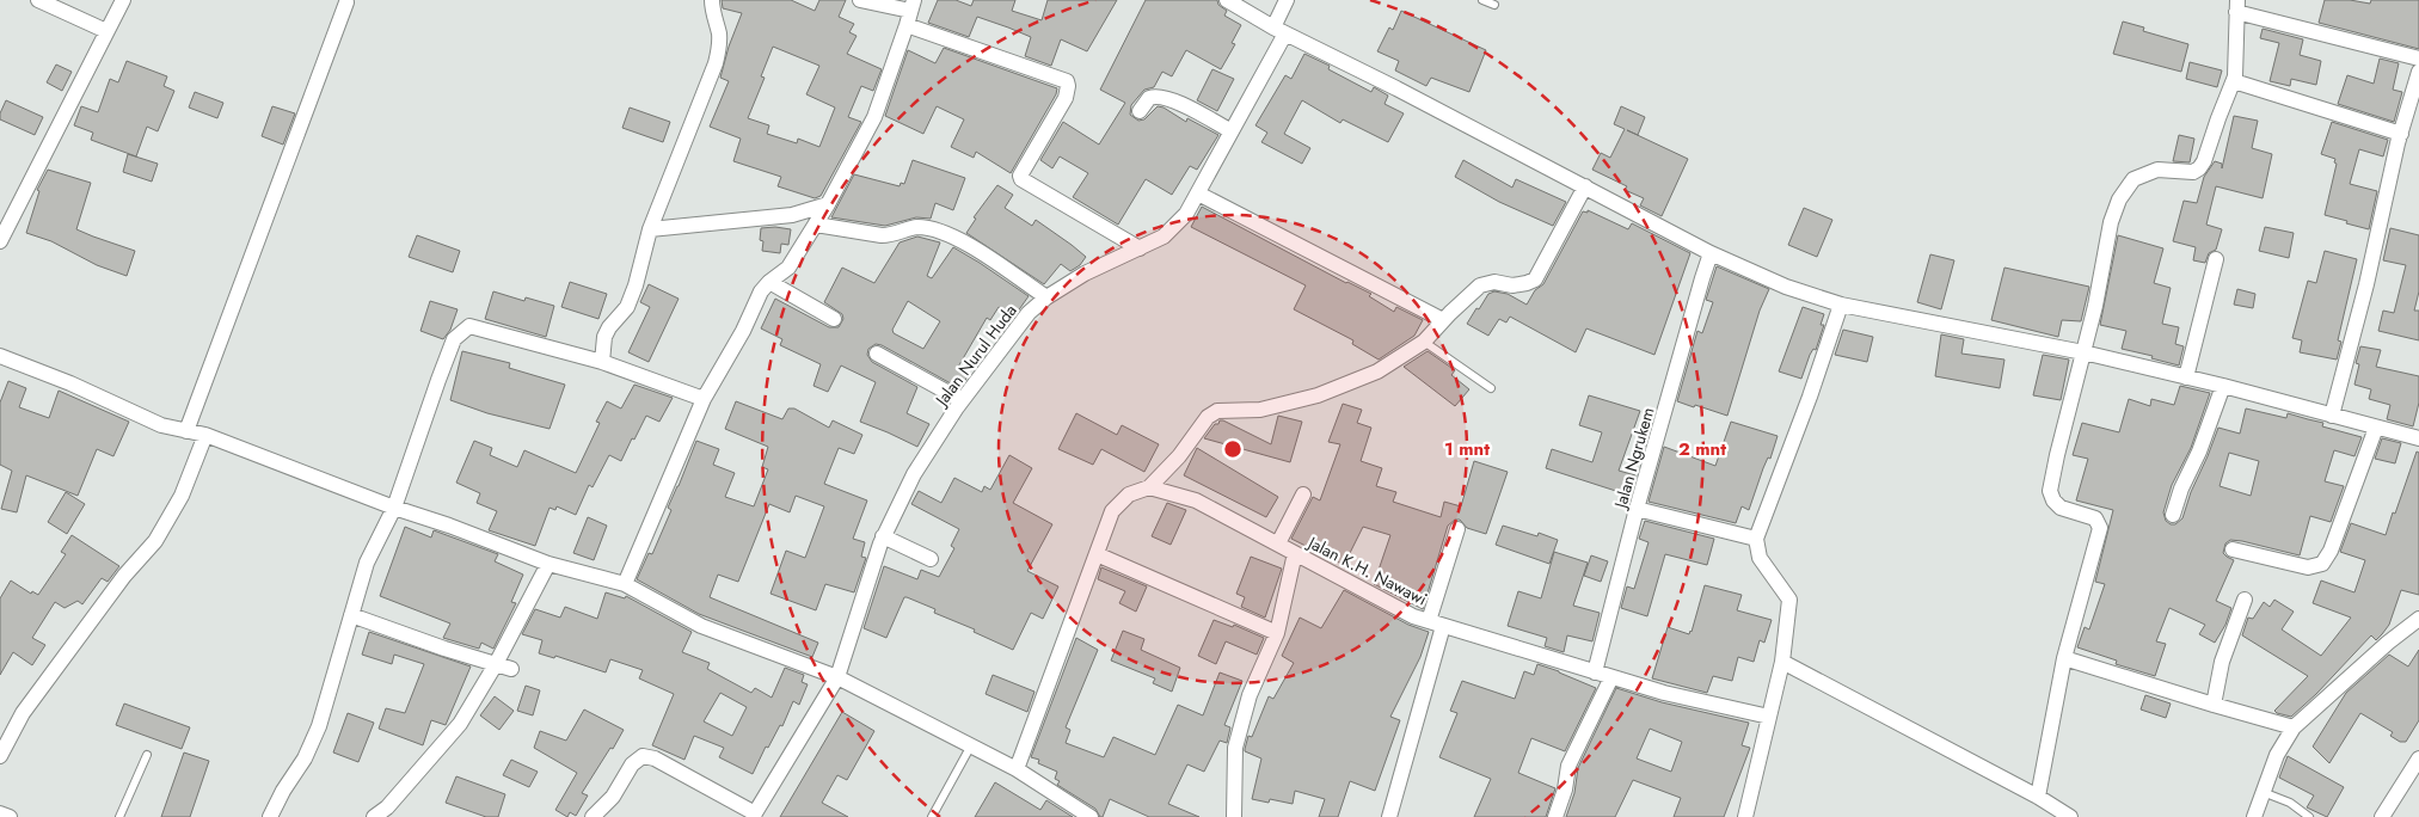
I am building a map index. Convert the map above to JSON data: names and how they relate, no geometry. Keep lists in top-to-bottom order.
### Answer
{
  "streets": {
    "street": ["Jalan Nurul Huda", "Jalan Ngrukem", "Jalan K.H. Nawawi"]
  },
  "crossings": [
    ["Jalan Ngrukem", "Jalan K.H. Nawawi"]
  ],
  "rings": ["1 mnt", "2 mnt"]
}
